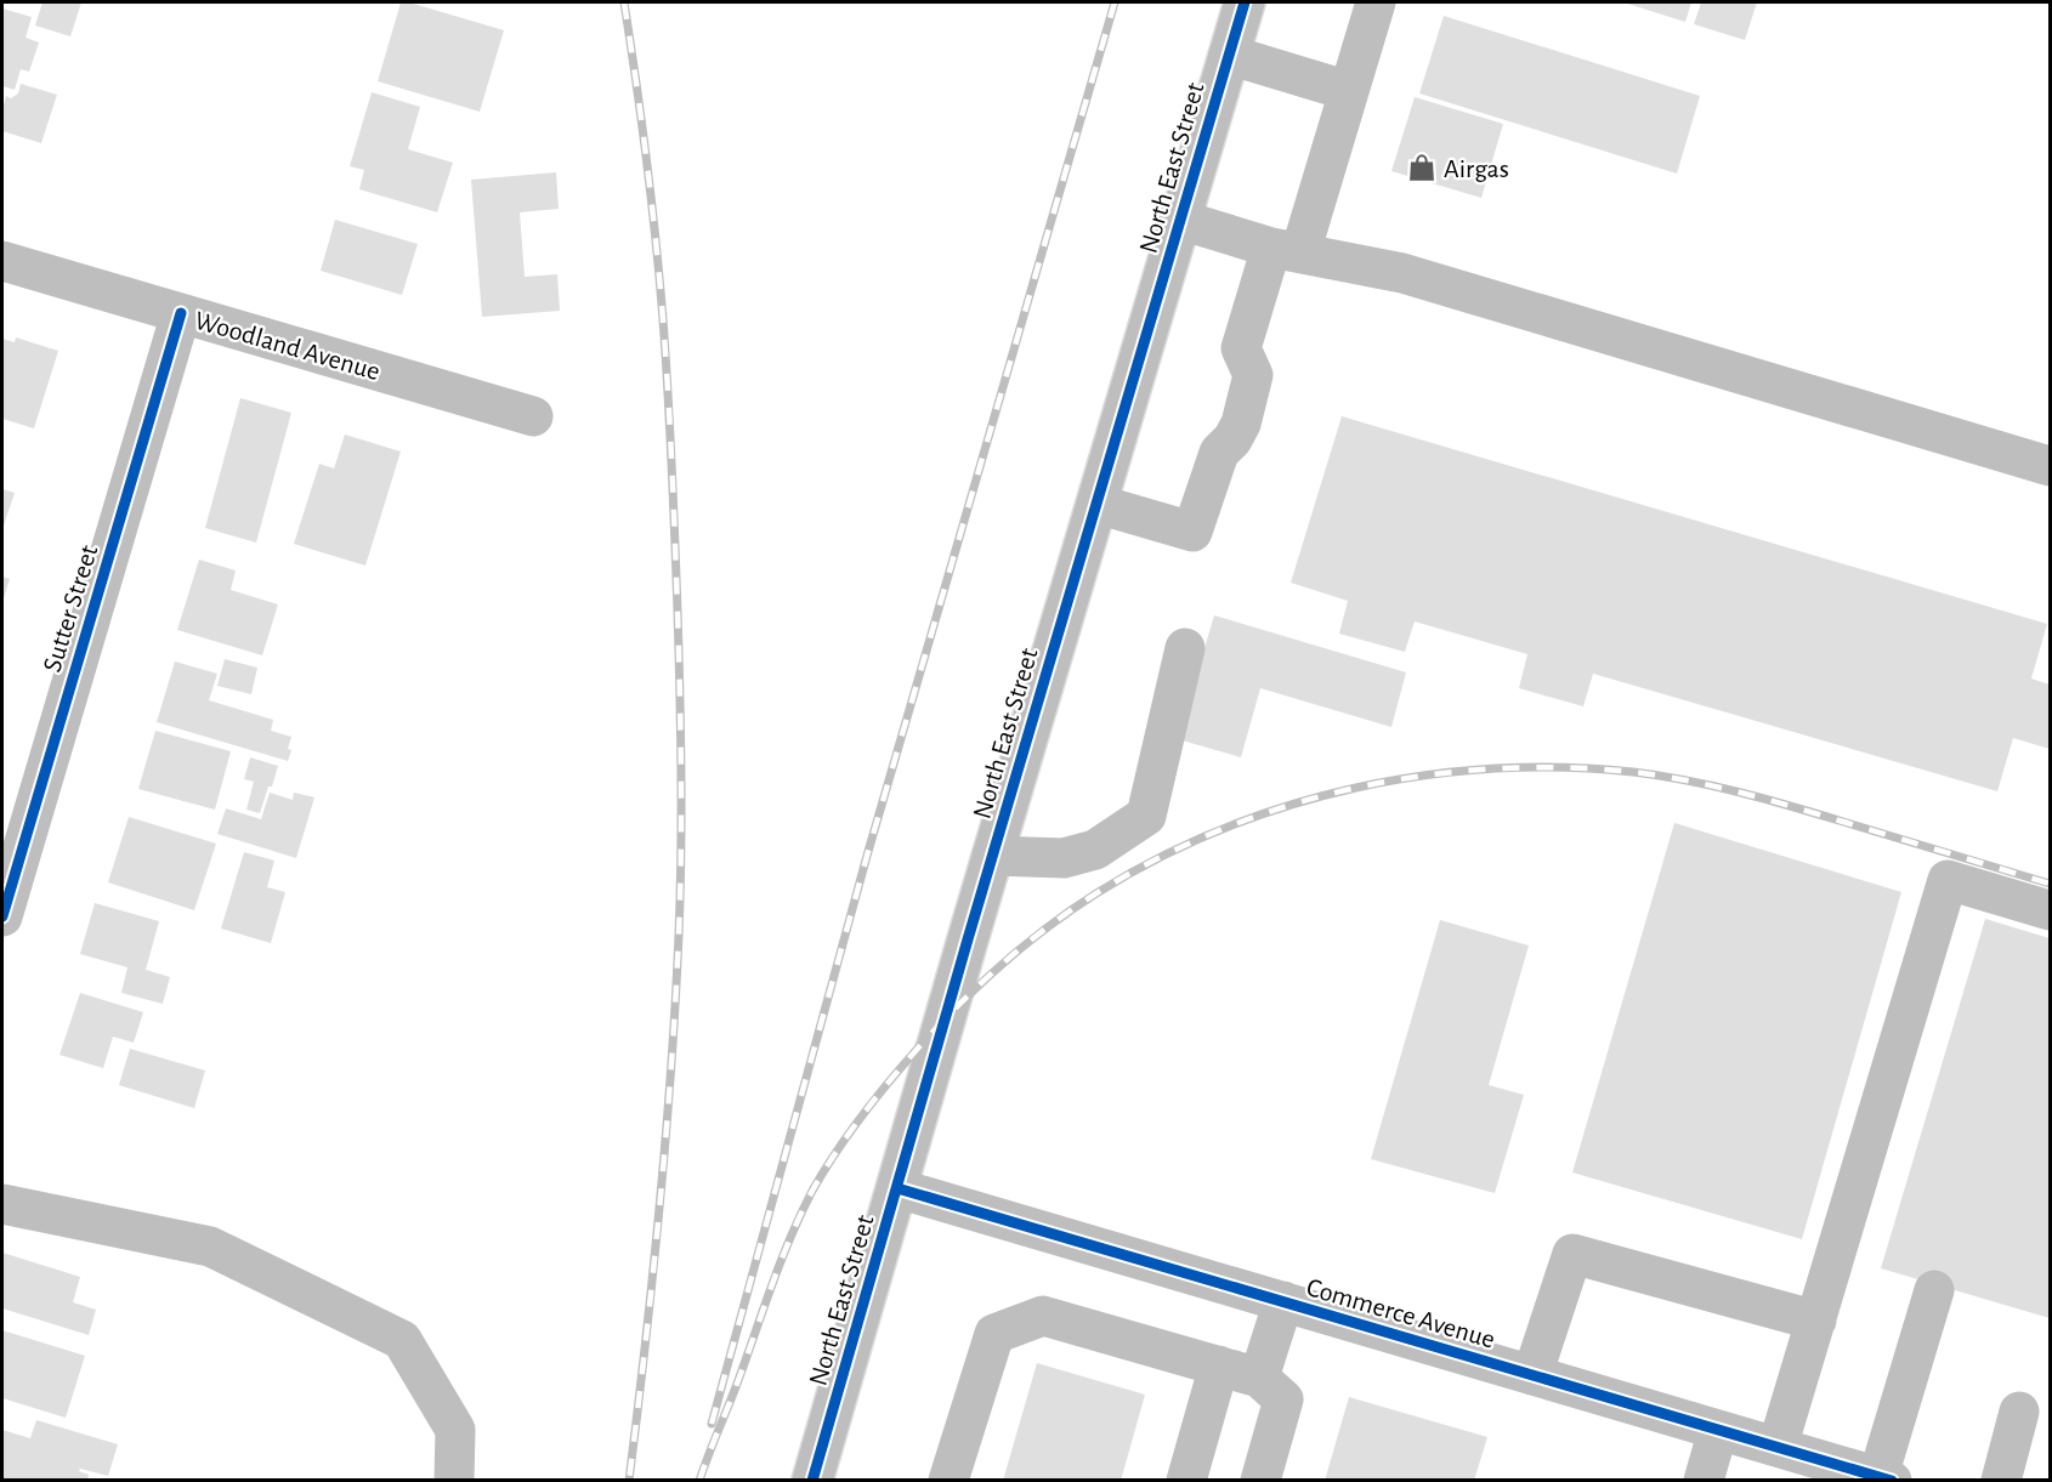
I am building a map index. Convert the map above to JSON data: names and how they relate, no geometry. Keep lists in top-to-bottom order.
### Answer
{
  "streets": {
    "street": [
      "North East Street",
      "Woodland Avenue",
      "Sutter Street",
      "Commerce Avenue"
    ]
  },
  "crossings": [
    ["North East Street", "Commerce Avenue"],
    ["Woodland Avenue", "Sutter Street"]
  ],
  "places": {
    "shop": ["Airgas"]
  }
}
